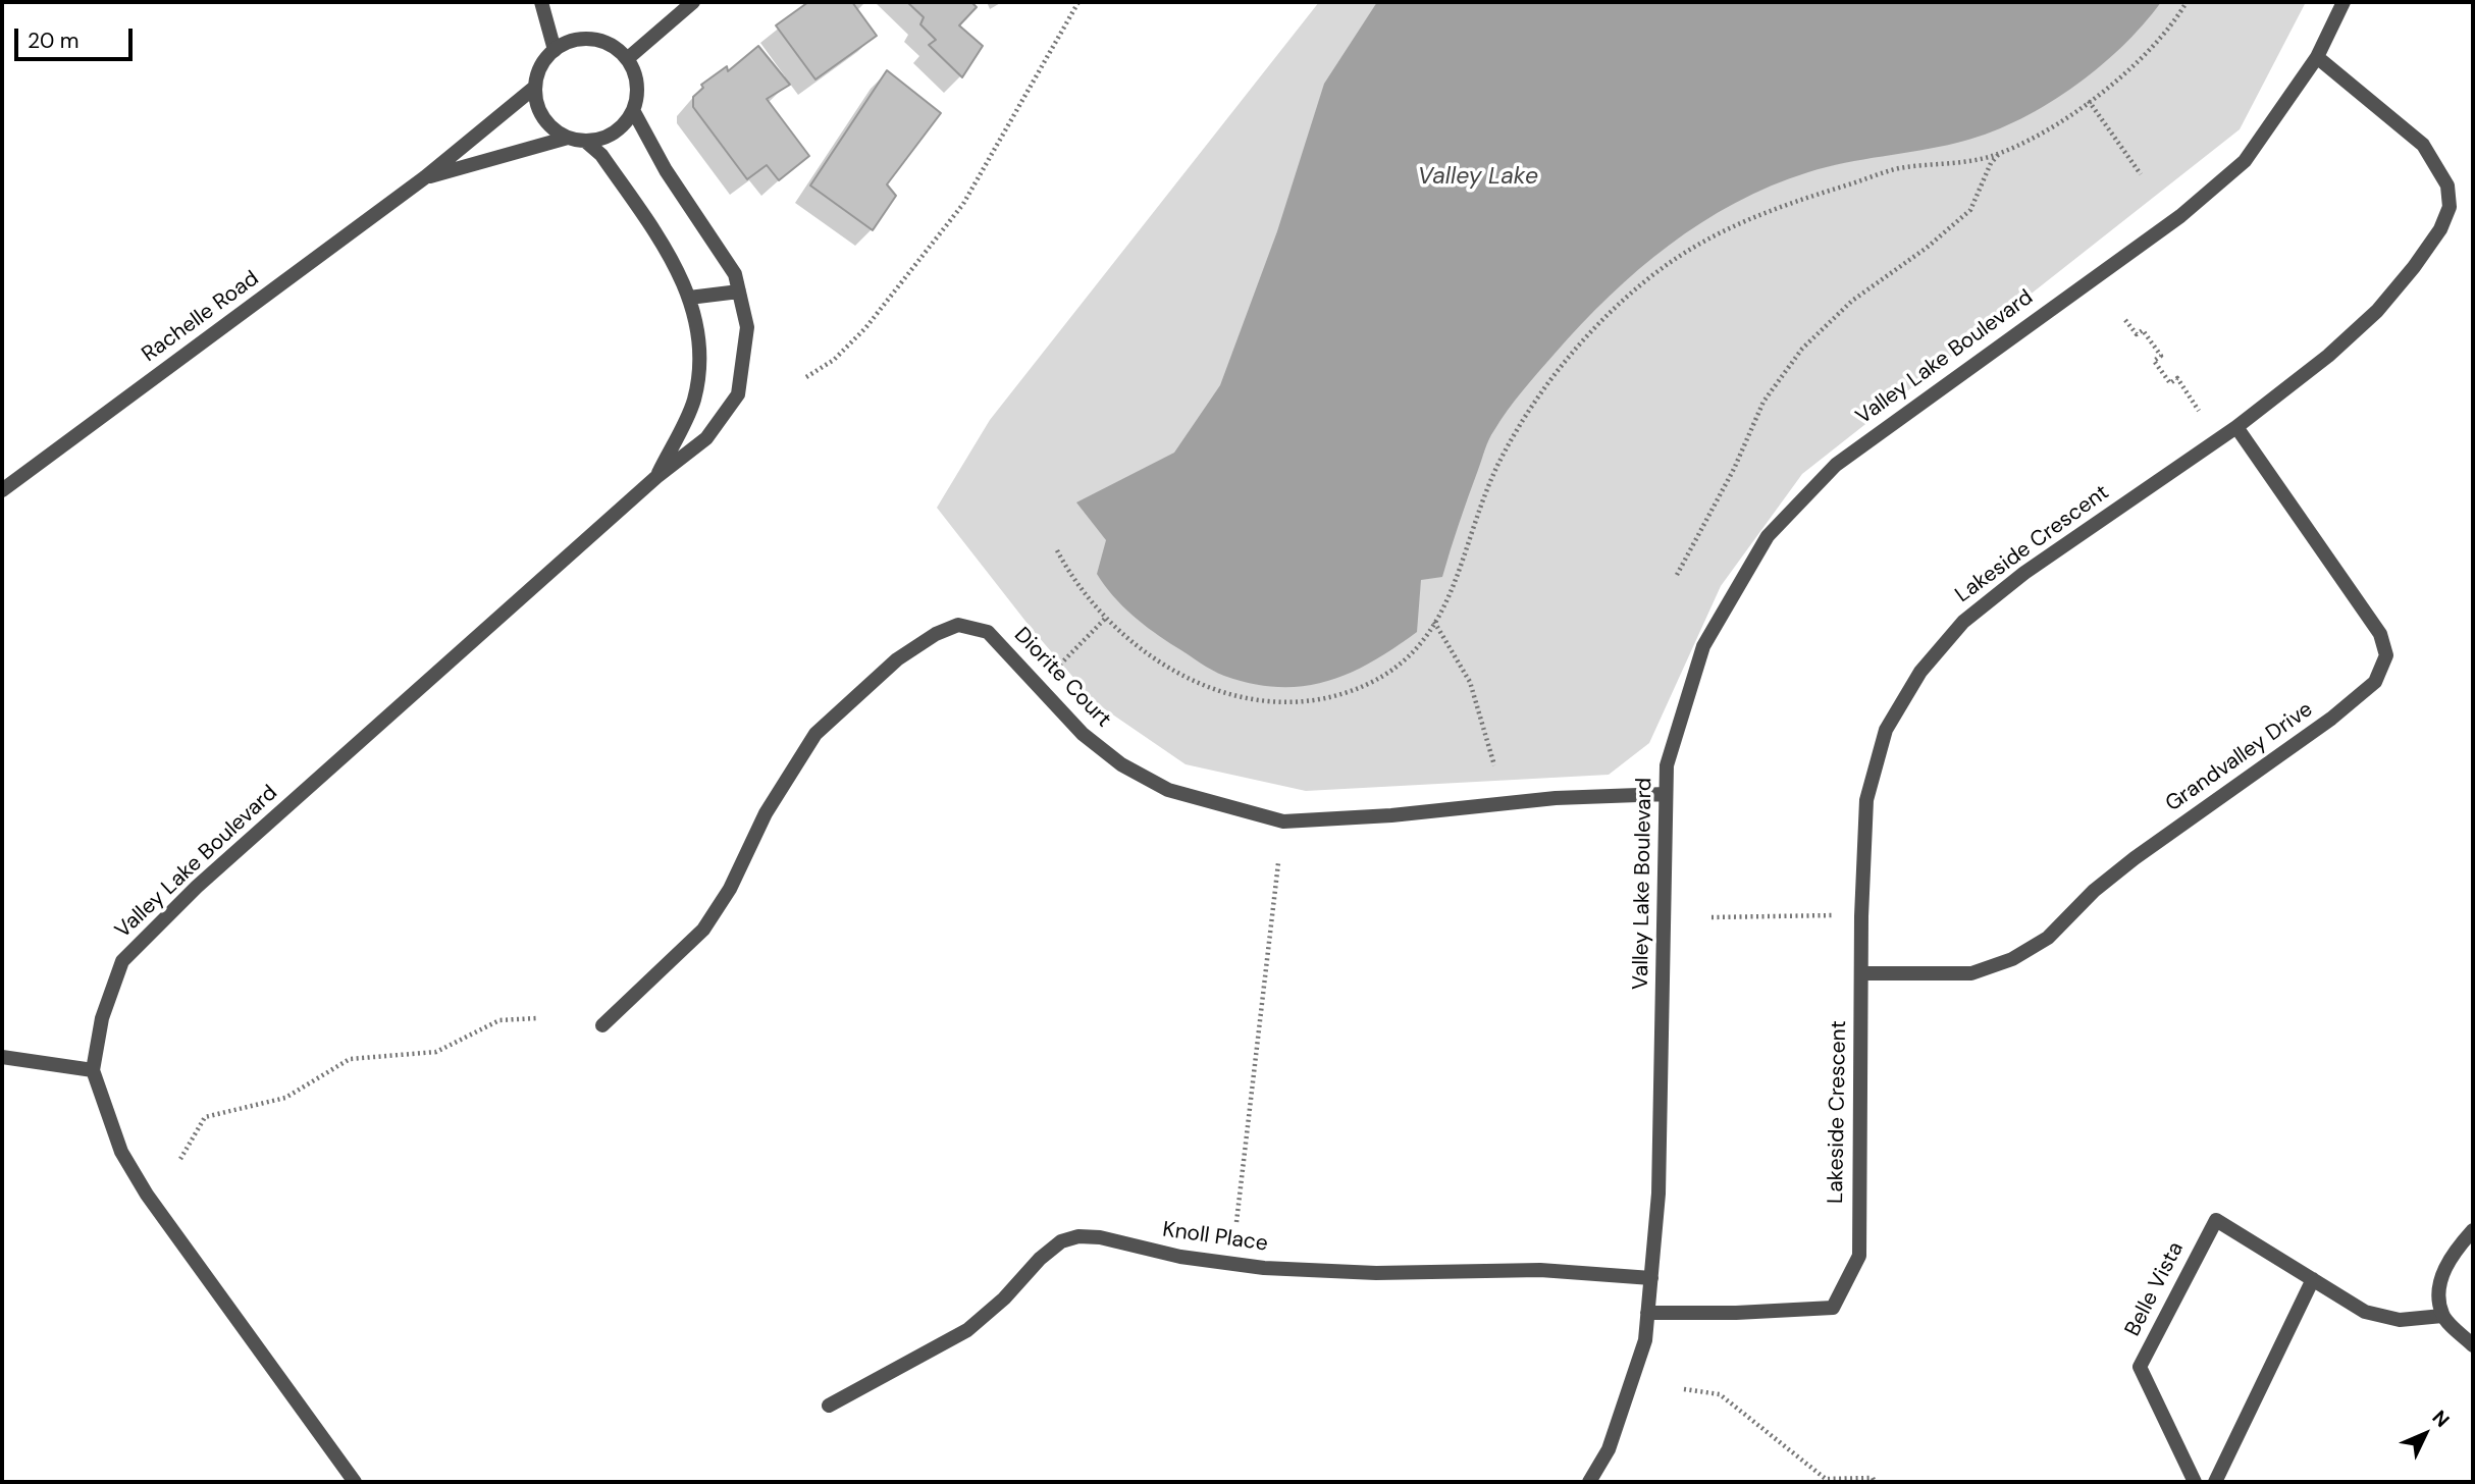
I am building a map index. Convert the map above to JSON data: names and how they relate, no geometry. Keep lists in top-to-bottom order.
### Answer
{
  "streets": {
    "street": [
      "Rachelle Road",
      "Valley Lake Boulevard",
      "Lakeside Crescent",
      "Diorite Court",
      "Grandvalley Drive",
      "Knoll Place",
      "Belle Vista"
    ]
  },
  "crossings": [
    ["Rachelle Road", "Valley Lake Boulevard"],
    ["Valley Lake Boulevard", "Lakeside Crescent"],
    ["Valley Lake Boulevard", "Diorite Court"],
    ["Valley Lake Boulevard", "Knoll Place"],
    ["Lakeside Crescent", "Grandvalley Drive"]
  ],
  "water": ["Valley Lake"],
  "scale_bar": "20 m",
  "north": "top right"
}
